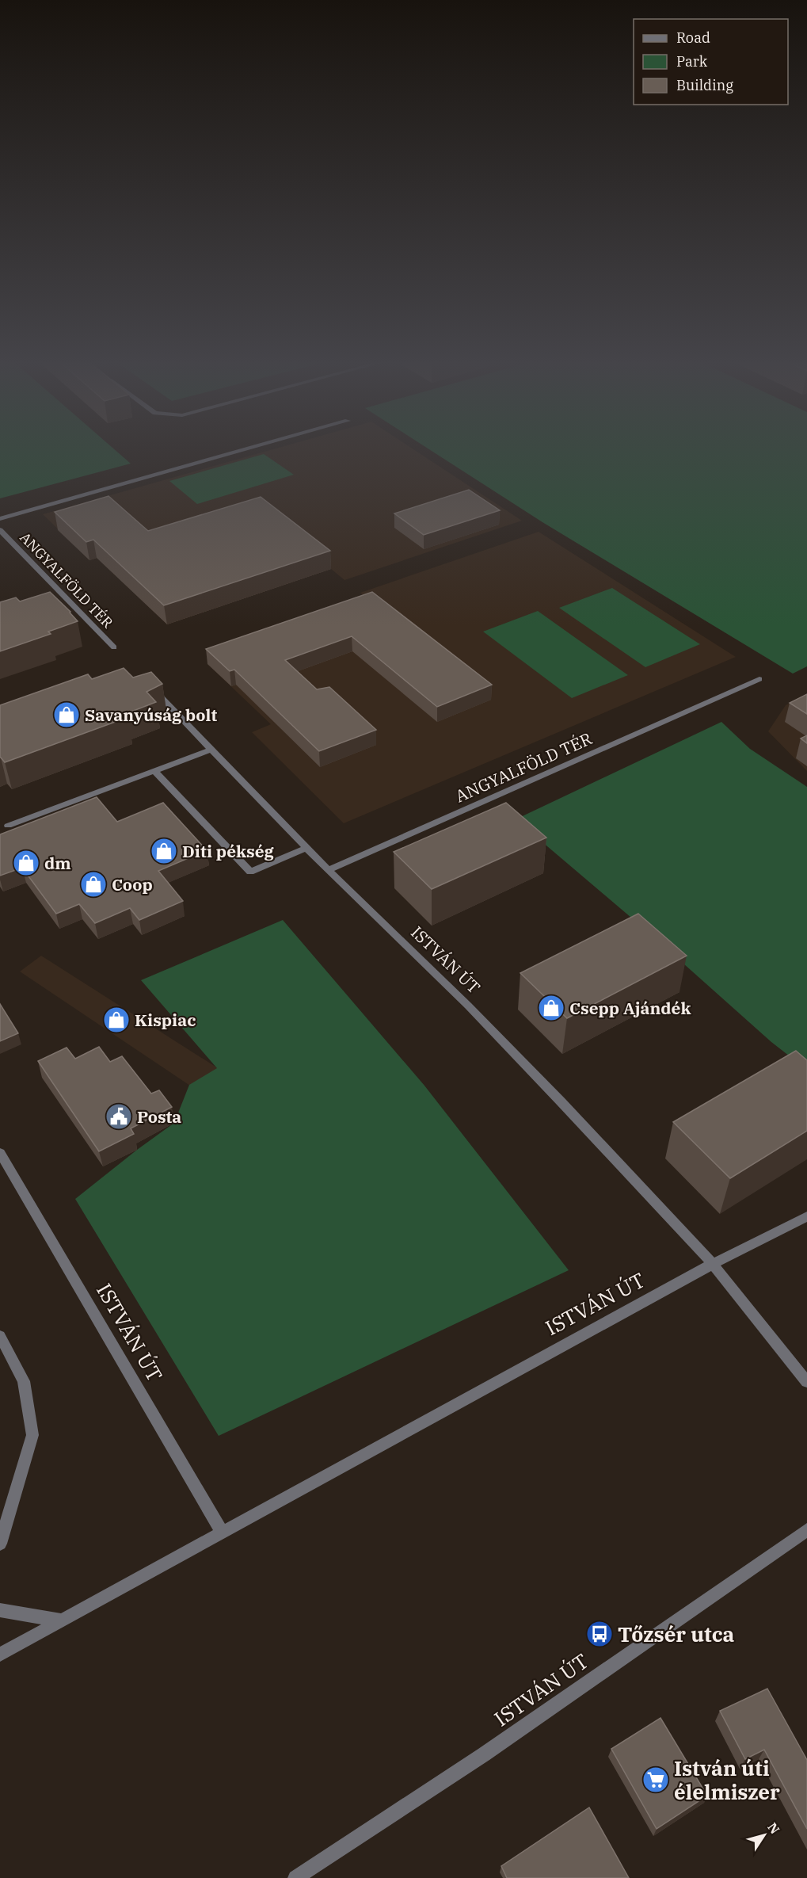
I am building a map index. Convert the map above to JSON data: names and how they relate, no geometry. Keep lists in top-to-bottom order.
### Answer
{
  "streets": {
    "street": ["ANGYALFÖLD TÉR", "ISTVÁN ÚT"]
  },
  "crossings": [
    ["ANGYALFÖLD TÉR", "ISTVÁN ÚT"]
  ],
  "places": {
    "shop": [
      "Savanyúság bolt",
      "Diti pékség",
      "dm",
      "Coop",
      "Csepp Ajándék",
      "Kispiac"
    ],
    "public building": ["Posta"],
    "bus stop": ["Tőzsér utca"],
    "supermarket": ["István úti élelmiszer"]
  },
  "legend": ["Road", "Park", "Building"],
  "north": "top right"
}
